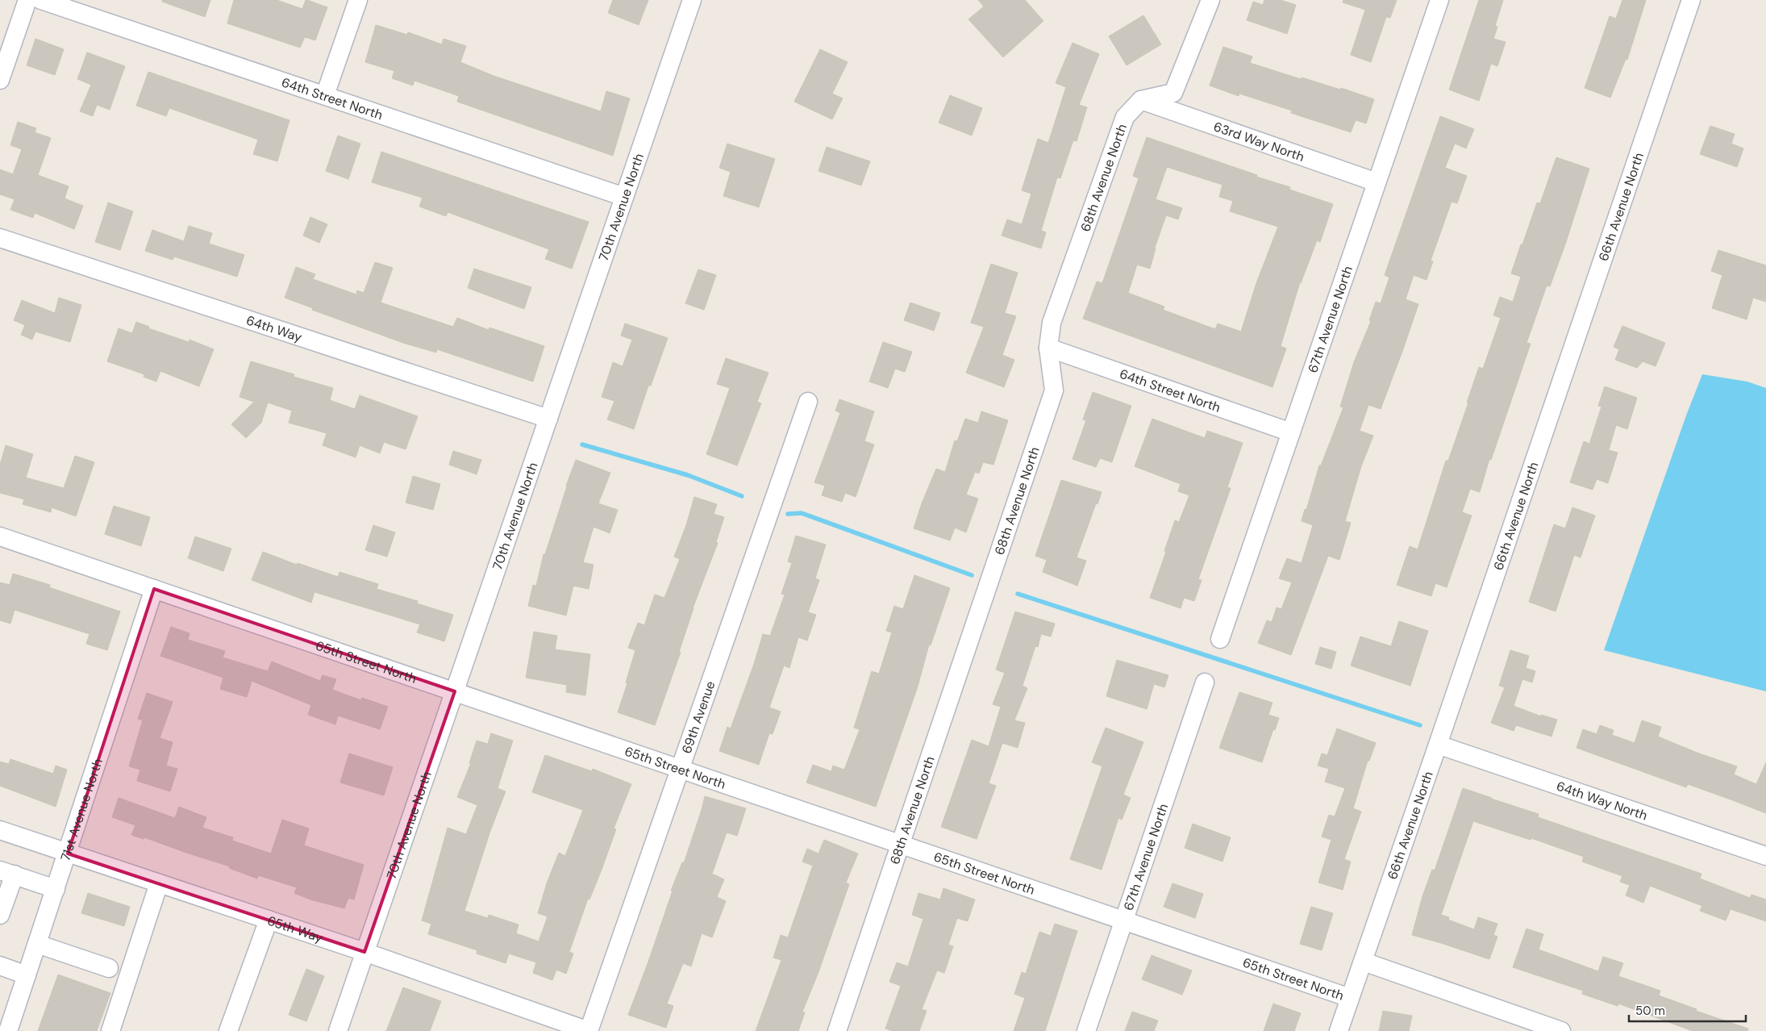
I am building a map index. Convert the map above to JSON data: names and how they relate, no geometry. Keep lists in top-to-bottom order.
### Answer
{
  "streets": {
    "street": [
      "64th Street North",
      "63rd Way North",
      "68th Avenue North",
      "70th Avenue North",
      "66th Avenue North",
      "67th Avenue North",
      "64th Way",
      "65th Street North",
      "69th Avenue",
      "64th Way North",
      "71st Avenue North",
      "65th Way"
    ]
  },
  "crossings": [
    ["64th Street North", "68th Avenue North"],
    ["64th Street North", "70th Avenue North"],
    ["64th Street North", "67th Avenue North"],
    ["63rd Way North", "68th Avenue North"],
    ["63rd Way North", "67th Avenue North"],
    ["68th Avenue North", "65th Street North"],
    ["70th Avenue North", "64th Way"],
    ["70th Avenue North", "65th Street North"],
    ["70th Avenue North", "65th Way"],
    ["66th Avenue North", "65th Street North"],
    ["66th Avenue North", "64th Way North"],
    ["67th Avenue North", "65th Street North"],
    ["65th Street North", "69th Avenue"],
    ["65th Street North", "71st Avenue North"],
    ["69th Avenue", "65th Way"],
    ["71st Avenue North", "65th Way"]
  ],
  "scale_bar": "50 m"
}
